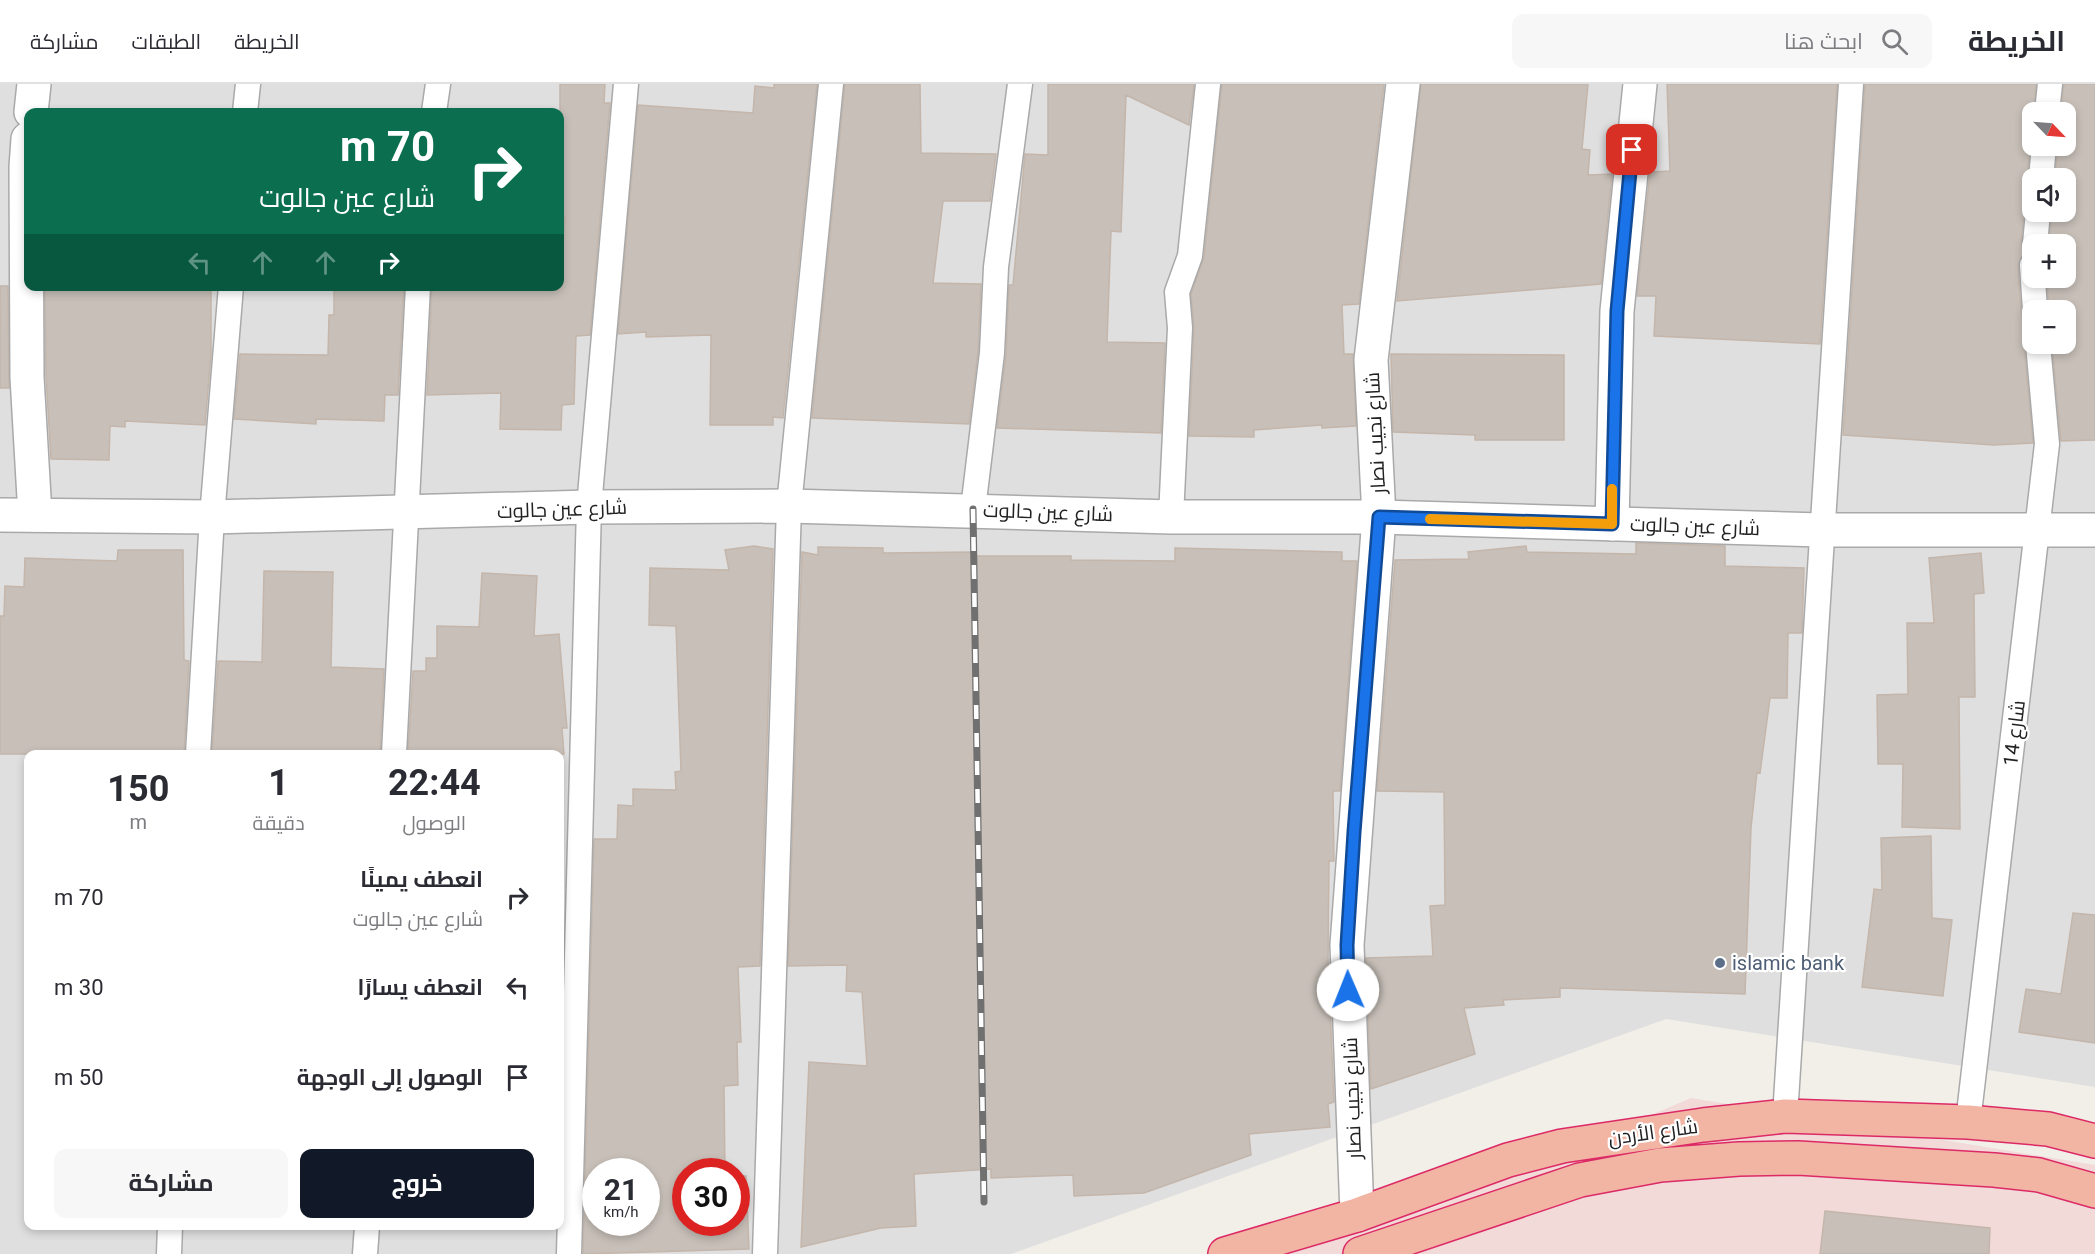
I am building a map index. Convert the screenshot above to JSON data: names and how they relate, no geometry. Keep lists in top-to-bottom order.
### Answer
{
  "streets": {
    "highway": ["شارع الأردن"],
    "street": ["شارع نجيب نصار", "شارع عين جالوت"],
    "lane": ["شارع 14"]
  },
  "crossings": [
    ["شارع نجيب نصار", "شارع عين جالوت"],
    ["شارع نجيب نصار", "شارع الأردن"],
    ["شارع عين جالوت", "شارع 14"],
    ["شارع 14", "شارع الأردن"]
  ],
  "places": ["islamic bank"],
  "north": "bottom right",
  "page": {
    "header": "الخريطة",
    "search": "ابحث هنا",
    "nav": ["الخريطة", "الطبقات", "مشاركة"],
    "map_buttons": ["+", "−"],
    "turn": ["70 m", "شارع عين جالوت"],
    "eta": [
      "22:44",
      "الوصول",
      "1",
      "دقيقة",
      "150",
      "m"
    ],
    "list": [
      {
        "name": "انعطف يمينًا",
        "note": "شارع عين جالوت",
        "value": "70 m"
      },
      {
        "name": "انعطف يسارًا",
        "value": "30 m"
      },
      {
        "name": "الوصول إلى الوجهة",
        "value": "50 m"
      }
    ],
    "buttons": ["خروج", "مشاركة"],
    "speed": "21 km/h",
    "limit": "30"
  }
}
